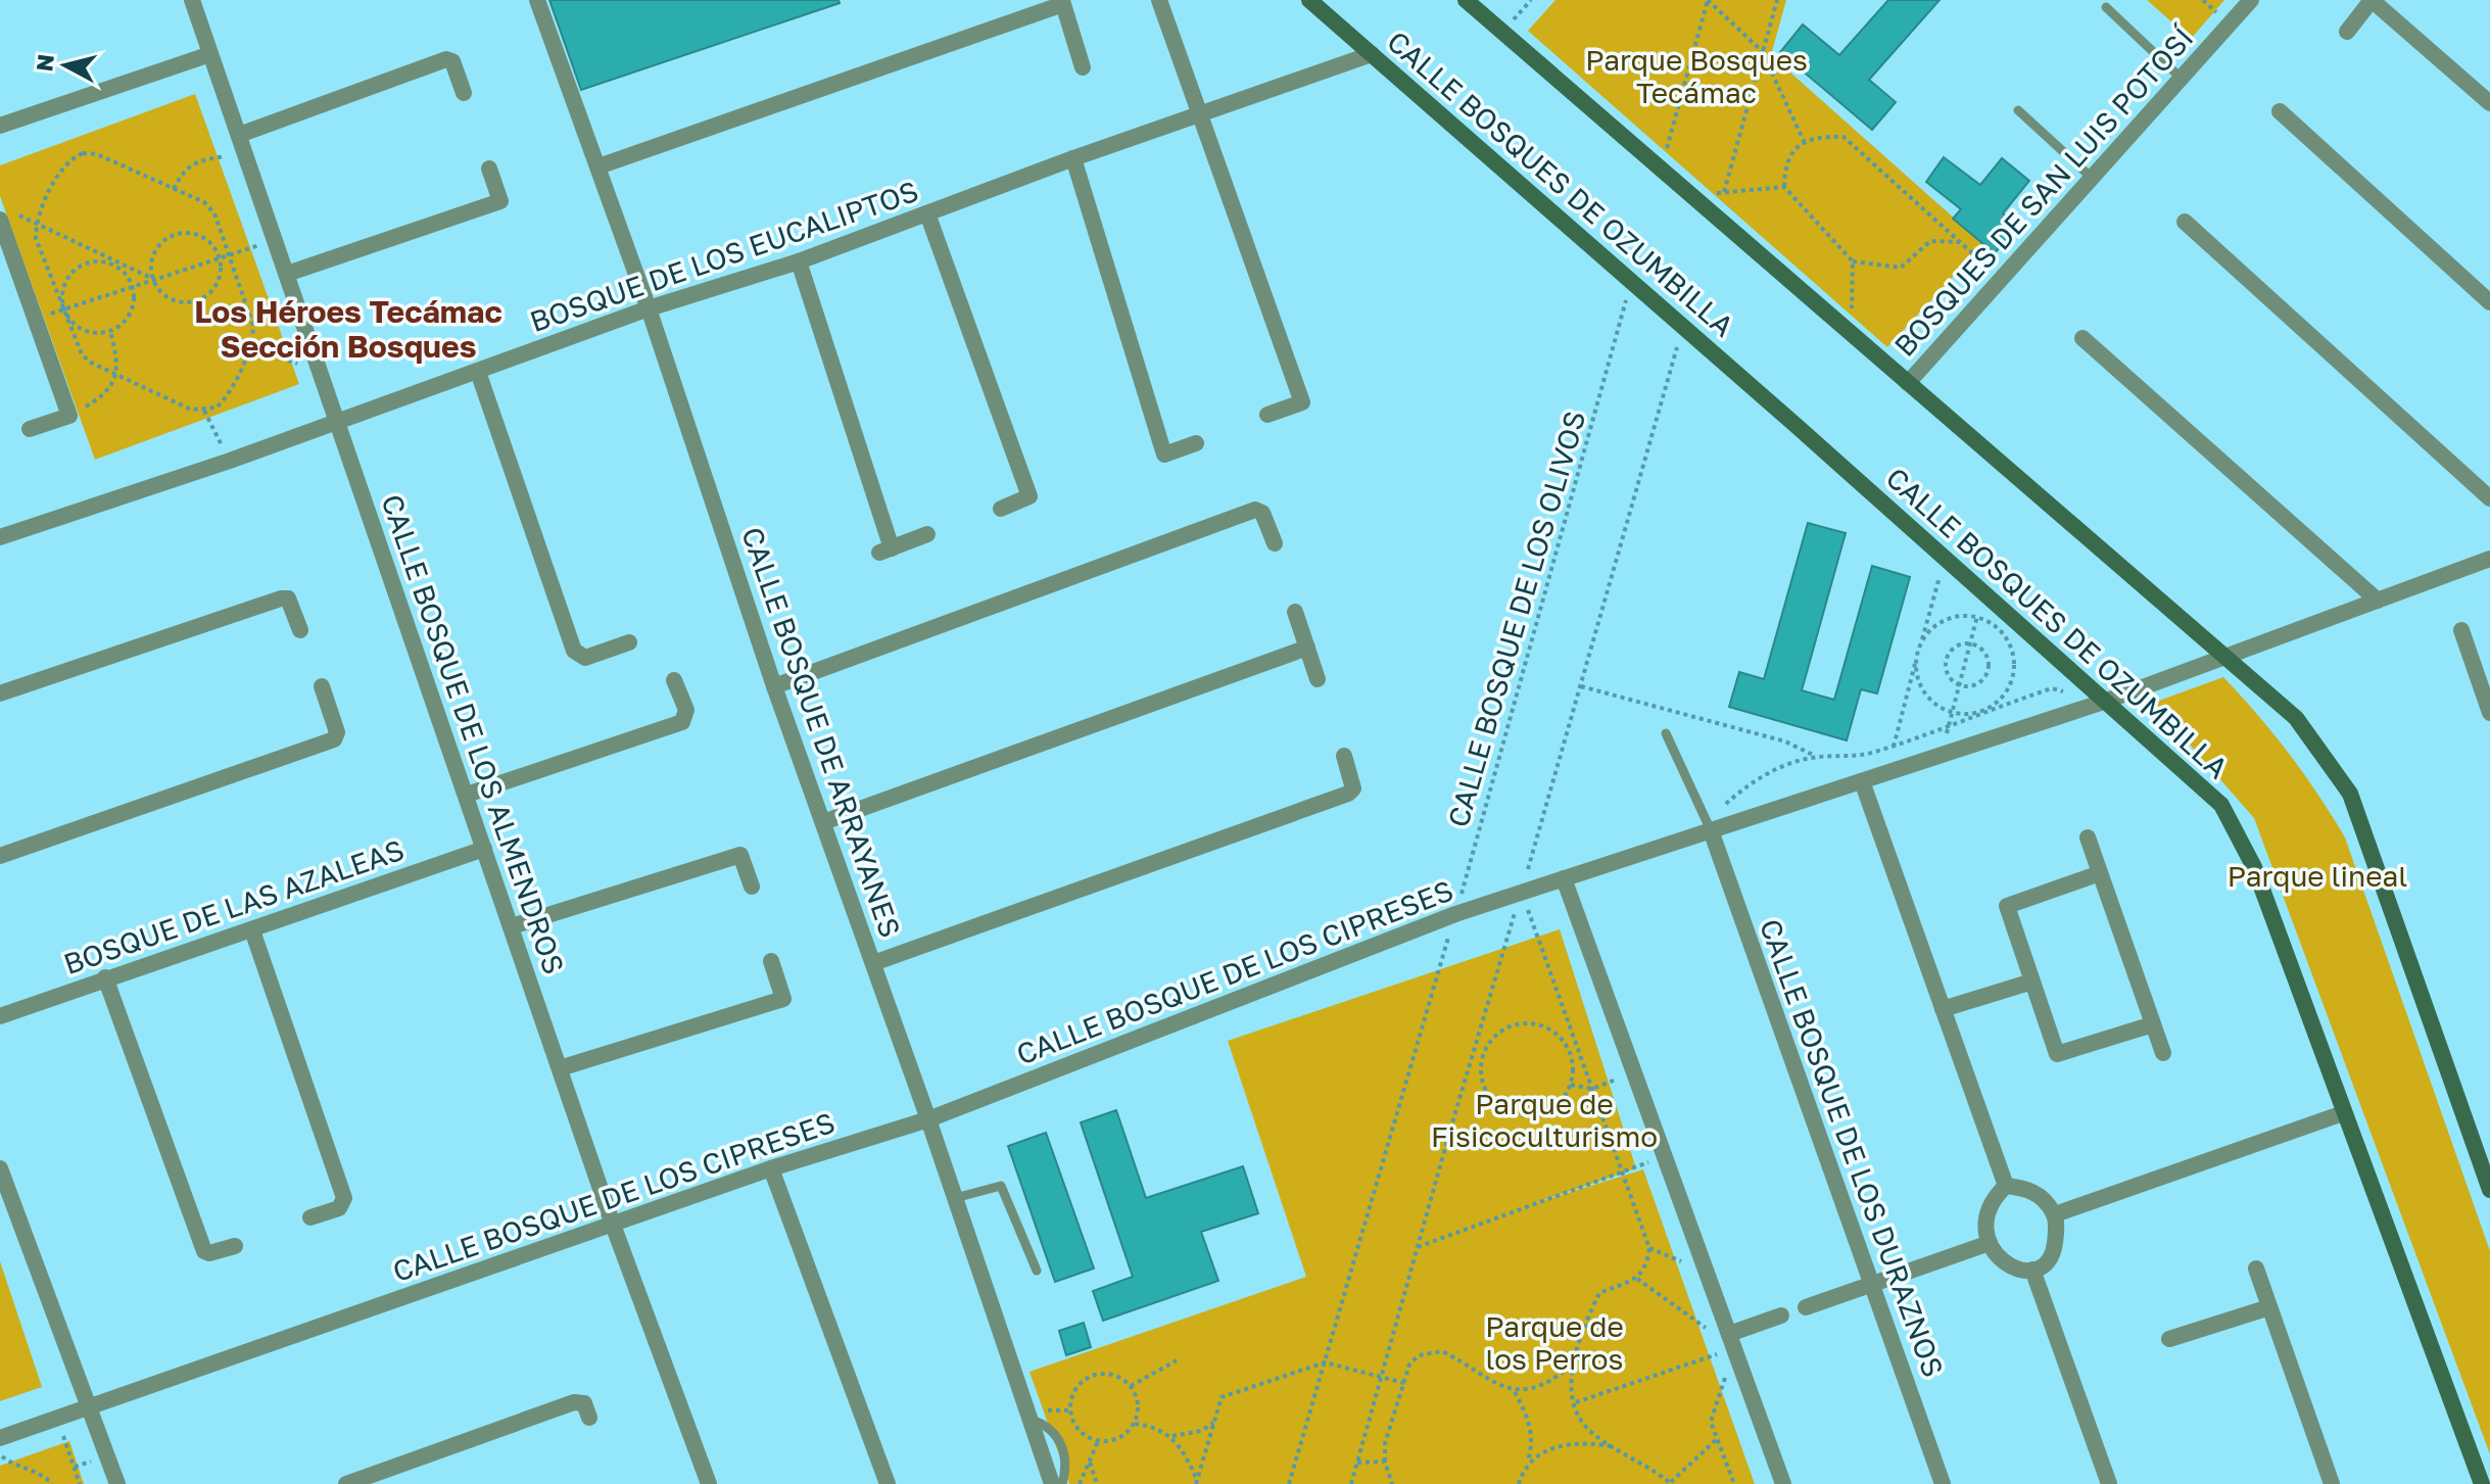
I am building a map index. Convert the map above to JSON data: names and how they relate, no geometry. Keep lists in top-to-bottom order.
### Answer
{
  "streets": {
    "main road": ["CALLE BOSQUES DE OZUMBILLA"],
    "street": [
      "BOSQUES DE SAN LUIS POTOSÍ",
      "BOSQUE DE LOS EUCALIPTOS",
      "CALLE BOSQUE DE ARRAYANES",
      "CALLE BOSQUE DE LOS ALMENDROS",
      "BOSQUE DE LAS AZALEAS",
      "CALLE BOSQUE DE LOS CIPRESES",
      "CALLE BOSQUE DE LOS DURAZNOS"
    ],
    "path": ["CALLE BOSQUE DE LOS OLIVOS"]
  },
  "crossings": [
    ["CALLE BOSQUES DE OZUMBILLA", "BOSQUE DE LOS EUCALIPTOS"],
    ["CALLE BOSQUES DE OZUMBILLA", "CALLE BOSQUE DE LOS OLIVOS"],
    ["CALLE BOSQUES DE OZUMBILLA", "CALLE BOSQUE DE LOS CIPRESES"],
    ["BOSQUE DE LOS EUCALIPTOS", "CALLE BOSQUE DE ARRAYANES"],
    ["BOSQUE DE LOS EUCALIPTOS", "CALLE BOSQUE DE LOS ALMENDROS"],
    ["CALLE BOSQUE DE LOS OLIVOS", "CALLE BOSQUE DE LOS CIPRESES"],
    ["CALLE BOSQUE DE ARRAYANES", "CALLE BOSQUE DE LOS CIPRESES"],
    ["CALLE BOSQUE DE LOS ALMENDROS", "BOSQUE DE LAS AZALEAS"],
    ["CALLE BOSQUE DE LOS ALMENDROS", "CALLE BOSQUE DE LOS CIPRESES"],
    ["CALLE BOSQUE DE LOS CIPRESES", "CALLE BOSQUE DE LOS DURAZNOS"]
  ],
  "districts": ["Los Héroes Tecámac Sección Bosques"],
  "parks": [
    "Parque Bosques Tecámac",
    "Parque lineal",
    "Parque de Fisicoculturismo",
    "Parque de los Perros"
  ],
  "north": "left"
}
